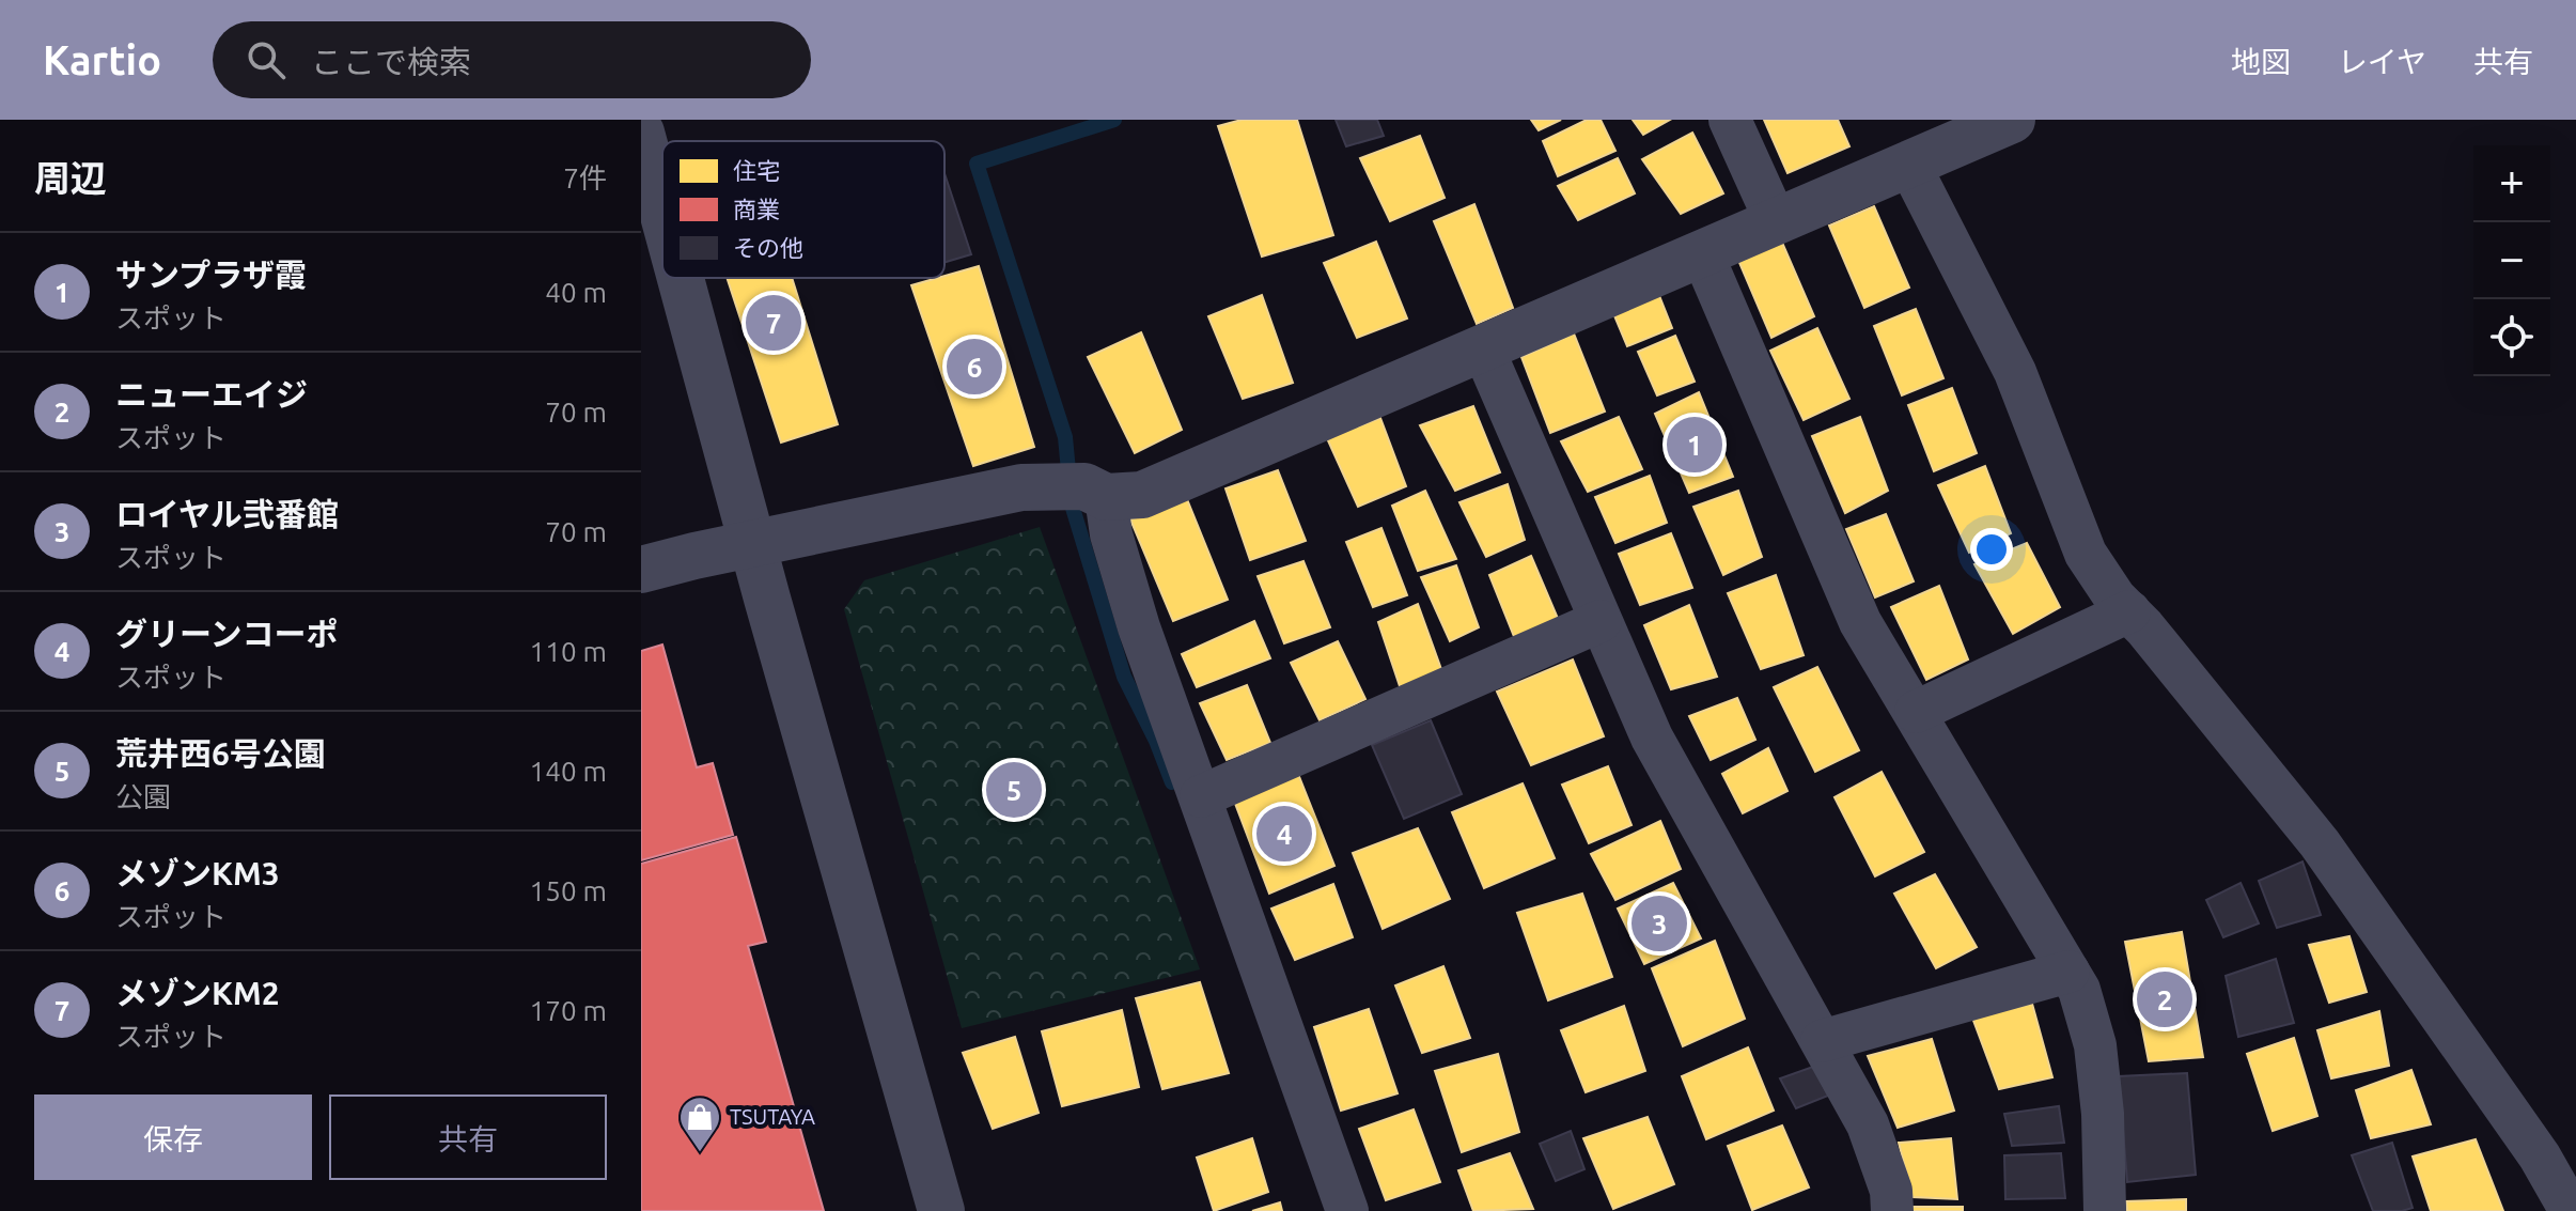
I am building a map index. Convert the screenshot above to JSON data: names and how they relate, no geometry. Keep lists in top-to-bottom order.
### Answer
{
  "places": {
    "shop": ["TSUTAYA"]
  },
  "legend": ["住宅", "商業", "その他"],
  "page": {
    "header": "Kartio",
    "search": "ここで検索",
    "nav": ["地図", "レイヤ", "共有"],
    "heading": ["周辺", "7件"],
    "map_buttons": ["+", "−"],
    "list": [
      {
        "mark": "1",
        "name": "サンプラザ霞",
        "note": "スポット",
        "value": "40 m"
      },
      {
        "mark": "2",
        "name": "ニューエイジ",
        "note": "スポット",
        "value": "70 m"
      },
      {
        "mark": "3",
        "name": "ロイヤル弐番館",
        "note": "スポット",
        "value": "70 m"
      },
      {
        "mark": "4",
        "name": "グリーンコーポ",
        "note": "スポット",
        "value": "110 m"
      },
      {
        "mark": "5",
        "name": "荒井西6号公園",
        "note": "公園",
        "value": "140 m"
      },
      {
        "mark": "6",
        "name": "メゾンKM3",
        "note": "スポット",
        "value": "150 m"
      },
      {
        "mark": "7",
        "name": "メゾンKM2",
        "note": "スポット",
        "value": "170 m"
      }
    ],
    "pins": [
      "7",
      "6",
      "1",
      "5",
      "4",
      "3",
      "2"
    ],
    "buttons": ["保存", "共有"]
  }
}
